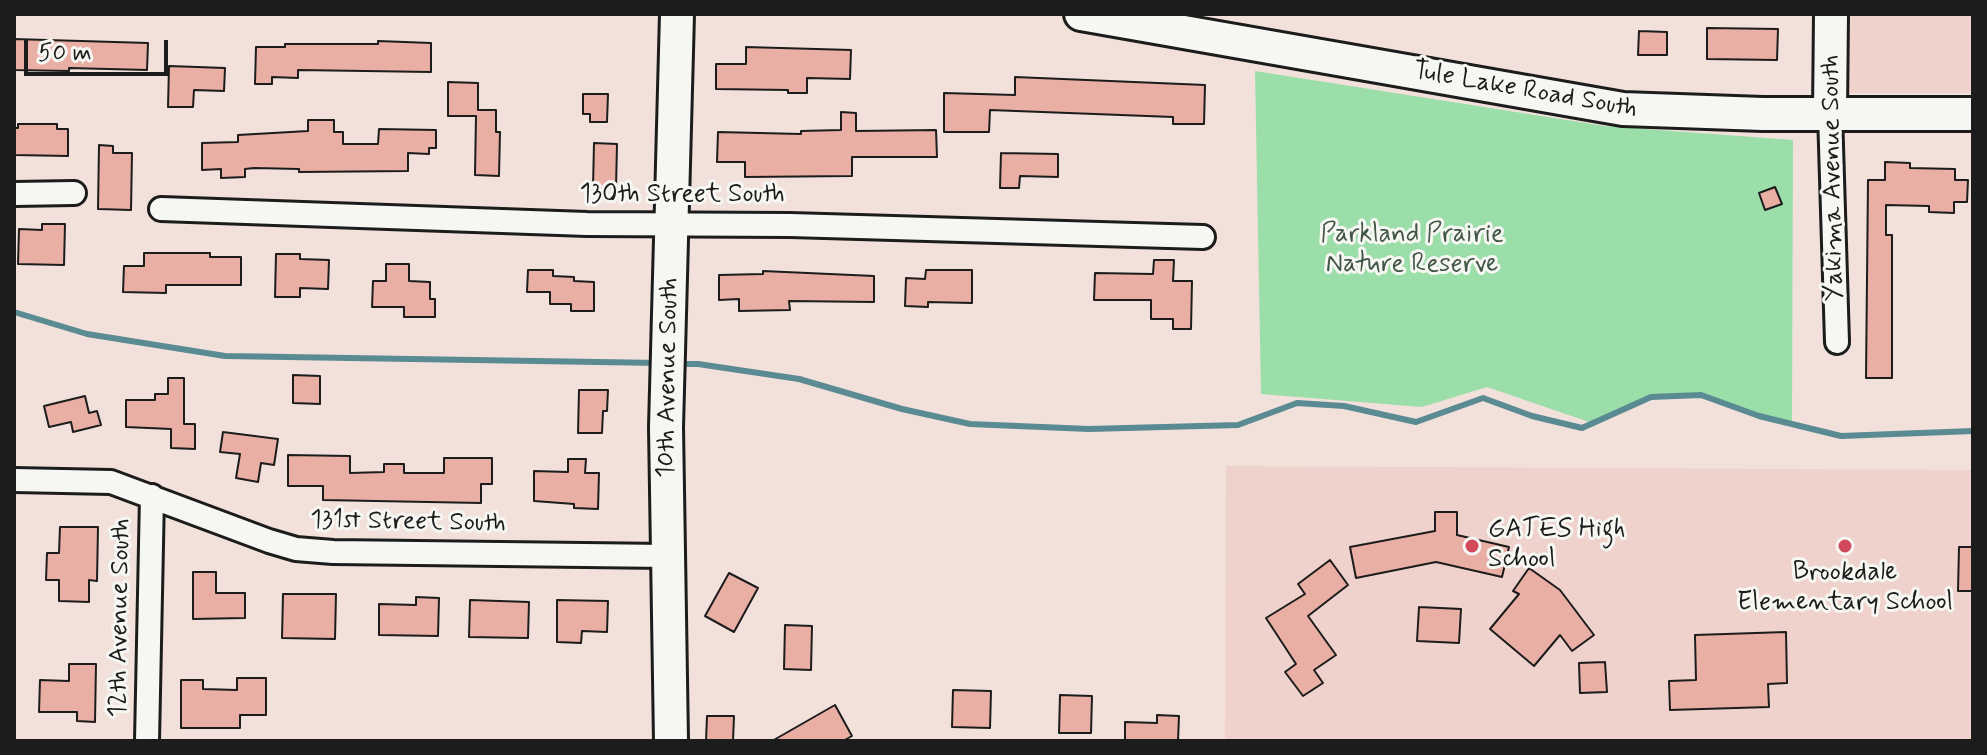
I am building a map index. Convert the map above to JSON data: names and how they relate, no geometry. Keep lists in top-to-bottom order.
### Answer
{
  "streets": {
    "street": [
      "Tule Lake Road South",
      "Yakima Avenue South",
      "130th Street South",
      "10th Avenue South",
      "131st Street South",
      "12th Avenue South"
    ]
  },
  "crossings": [
    ["Tule Lake Road South", "Yakima Avenue South"],
    ["130th Street South", "10th Avenue South"],
    ["10th Avenue South", "131st Street South"],
    ["131st Street South", "12th Avenue South"]
  ],
  "parks": ["Parkland Prairie Nature Reserve"],
  "places": ["GATES High School", "Brookdale Elementary School"],
  "scale_bar": "50 m"
}
